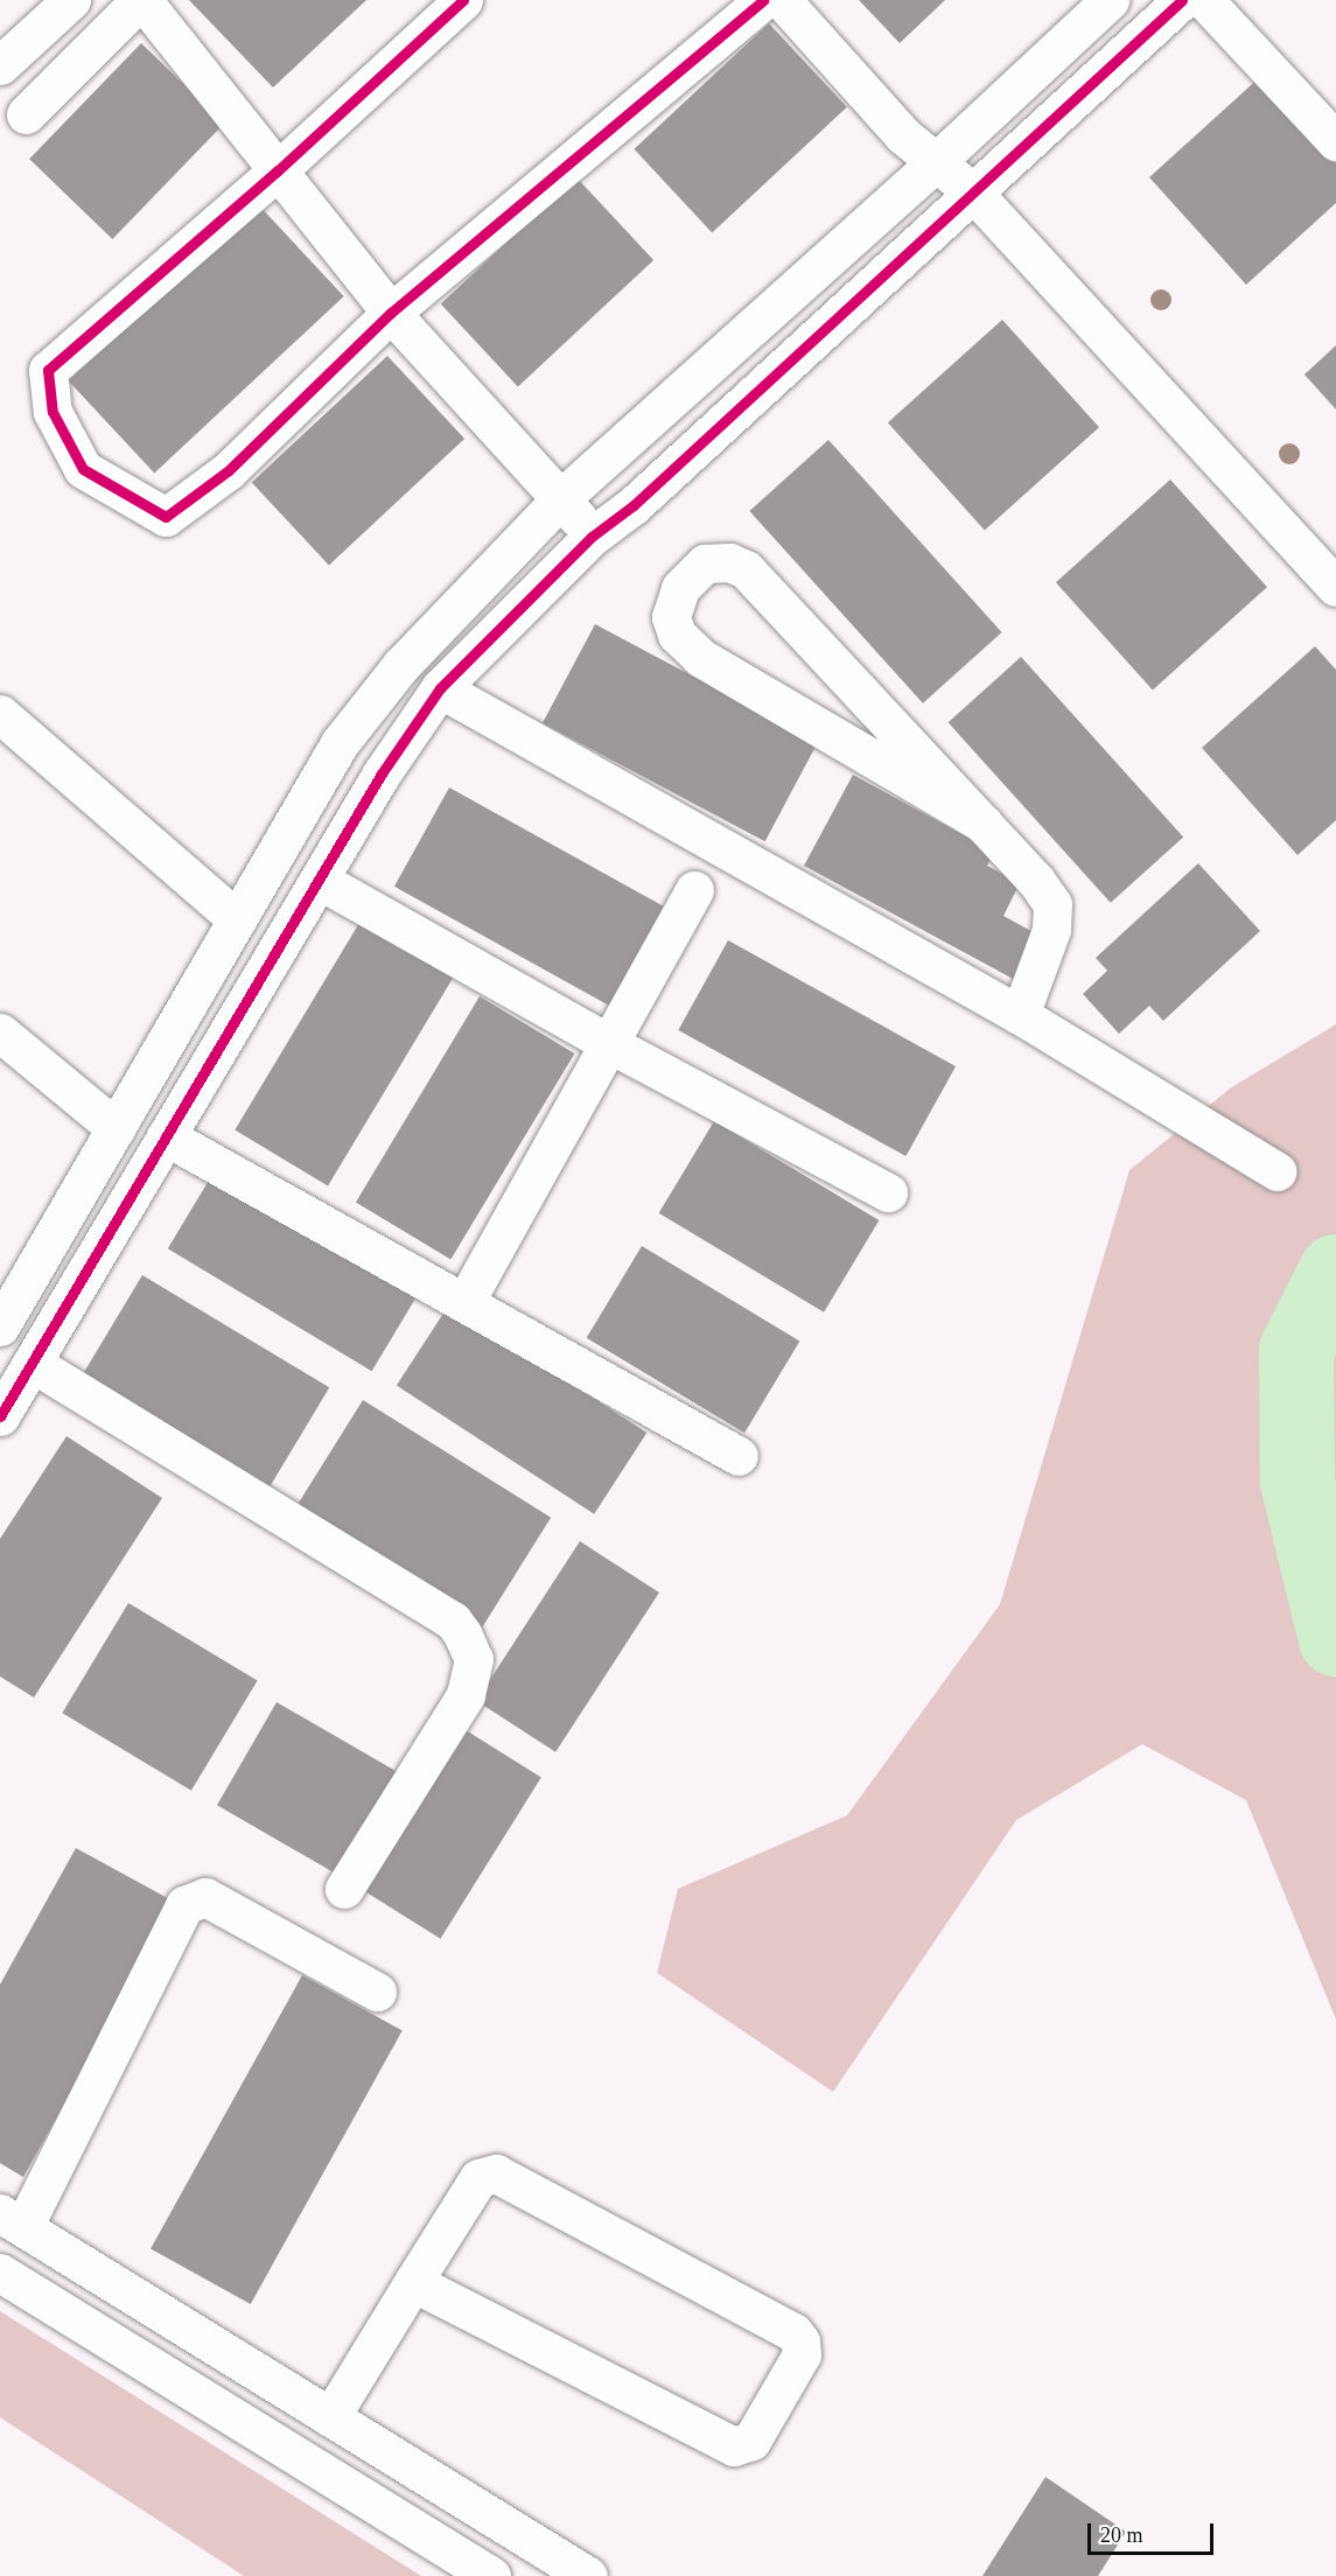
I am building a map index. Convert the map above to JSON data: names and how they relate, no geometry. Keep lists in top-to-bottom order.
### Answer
{
  "scale_bar": "20 m"
}
